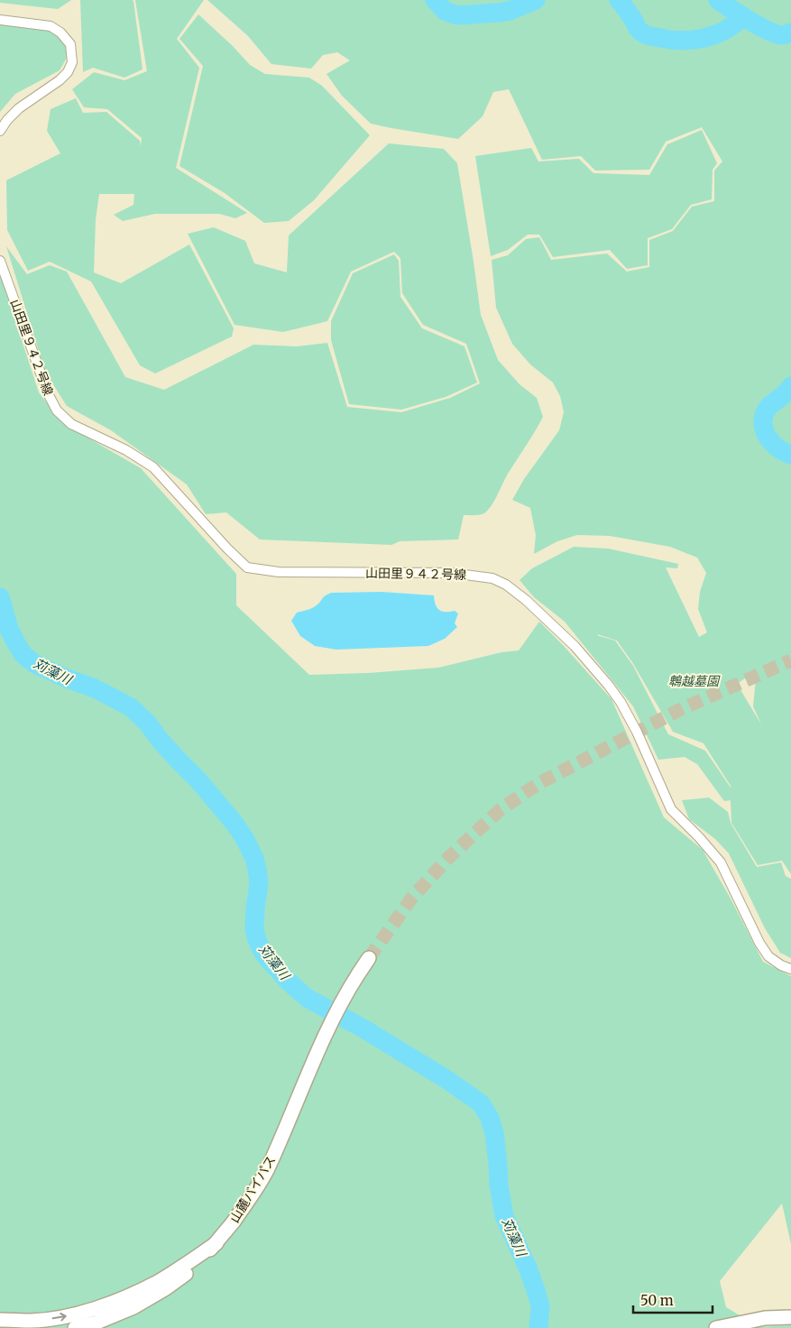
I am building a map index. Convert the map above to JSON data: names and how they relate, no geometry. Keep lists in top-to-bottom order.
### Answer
{
  "streets": {
    "street": ["山田里９４２号線", "山麓バイパス"]
  },
  "water": ["苅藻川"],
  "parks": ["鵯越墓園"],
  "scale_bar": "50 m"
}
